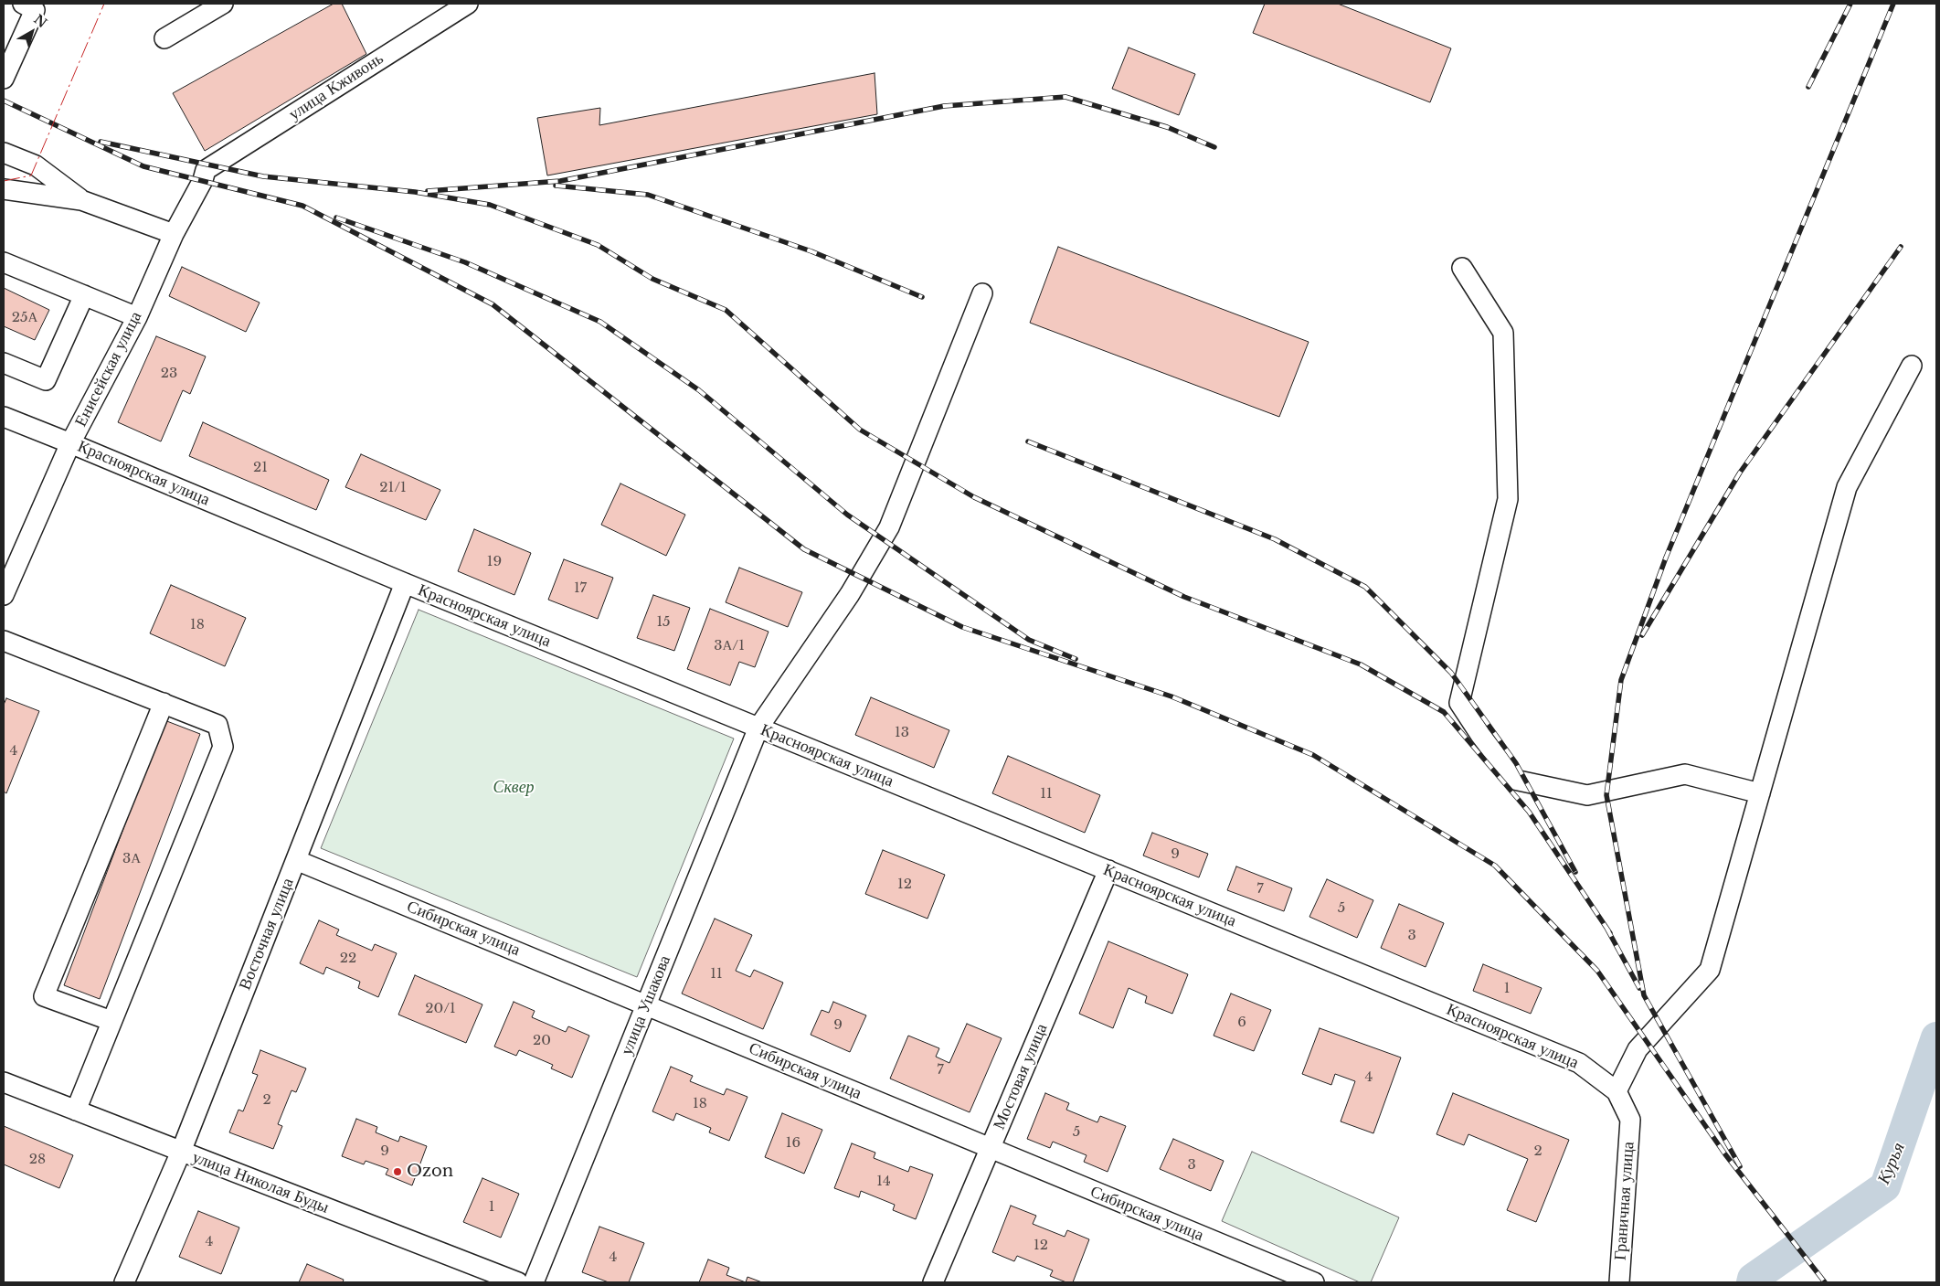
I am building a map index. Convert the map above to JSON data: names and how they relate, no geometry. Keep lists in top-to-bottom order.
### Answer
{
  "streets": {
    "street": [
      "улица Кживонь",
      "Енисейская улица",
      "Красноярская улица",
      "Сибирская улица",
      "Восточная улица",
      "улица Ушакова",
      "Мостовая улица",
      "улица Николая Буды",
      "Граничная улица"
    ]
  },
  "crossings": [
    ["улица Кживонь", "Енисейская улица"],
    ["Енисейская улица", "Красноярская улица"],
    ["Красноярская улица", "Восточная улица"],
    ["Красноярская улица", "улица Ушакова"],
    ["Красноярская улица", "Мостовая улица"],
    ["Красноярская улица", "Граничная улица"],
    ["Сибирская улица", "Восточная улица"],
    ["Сибирская улица", "улица Ушакова"],
    ["Сибирская улица", "Мостовая улица"],
    ["Восточная улица", "улица Николая Буды"]
  ],
  "water": ["Курья"],
  "parks": ["Сквер"],
  "places": ["Ozon"],
  "house_numbers": [
    "25А",
    "23",
    "21",
    "21/1",
    "19",
    "17",
    "15",
    "18",
    "3А/1",
    "13",
    "4",
    "11",
    "9",
    "3А",
    "12",
    "7",
    "5",
    "3",
    "22",
    "11",
    "1",
    "20/1",
    "6",
    "9",
    "20",
    "7",
    "4",
    "2",
    "18",
    "5",
    "16",
    "9",
    "2",
    "28",
    "3",
    "14",
    "1",
    "4",
    "12",
    "4"
  ],
  "north": "top right"
}
